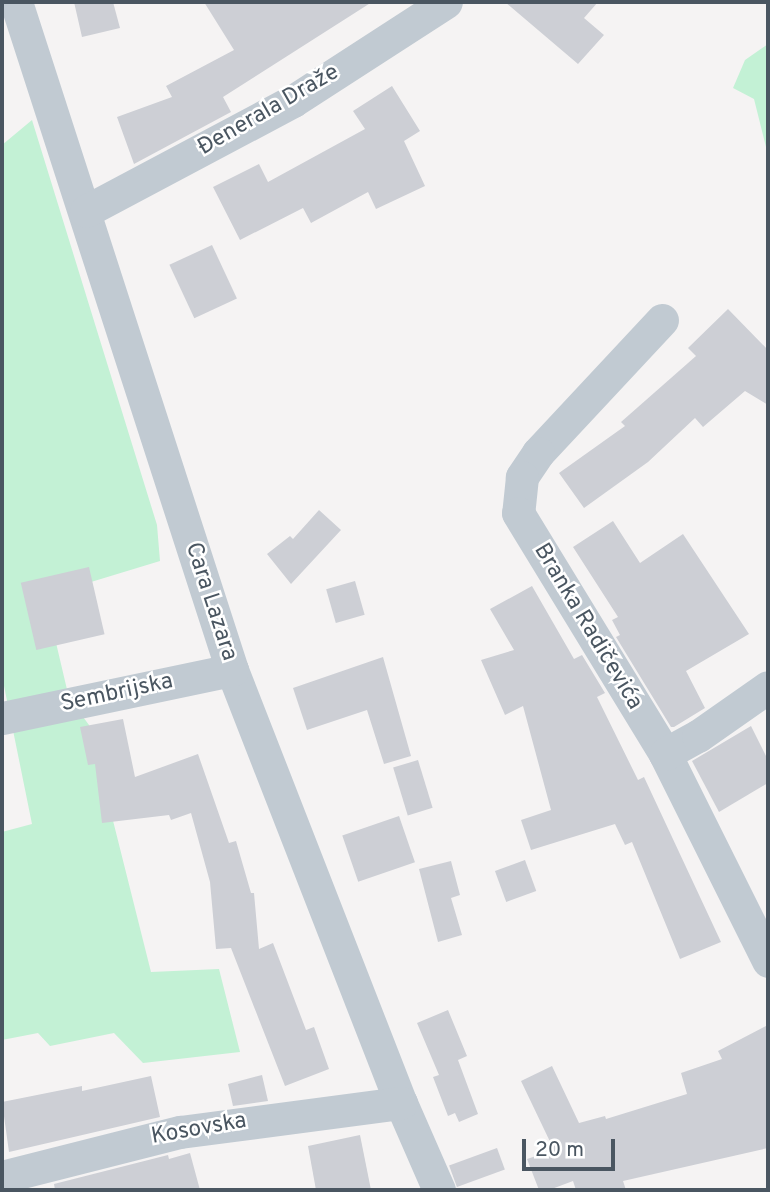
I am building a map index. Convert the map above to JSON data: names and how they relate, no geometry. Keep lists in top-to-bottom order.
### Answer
{
  "streets": {
    "street": [
      "Đenerala Draže",
      "Cara Lazara",
      "Branka Radičevića",
      "Sembrijska",
      "Kosovska"
    ]
  },
  "crossings": [
    ["Đenerala Draže", "Cara Lazara"],
    ["Cara Lazara", "Sembrijska"],
    ["Cara Lazara", "Kosovska"]
  ],
  "scale_bar": "20 m"
}
